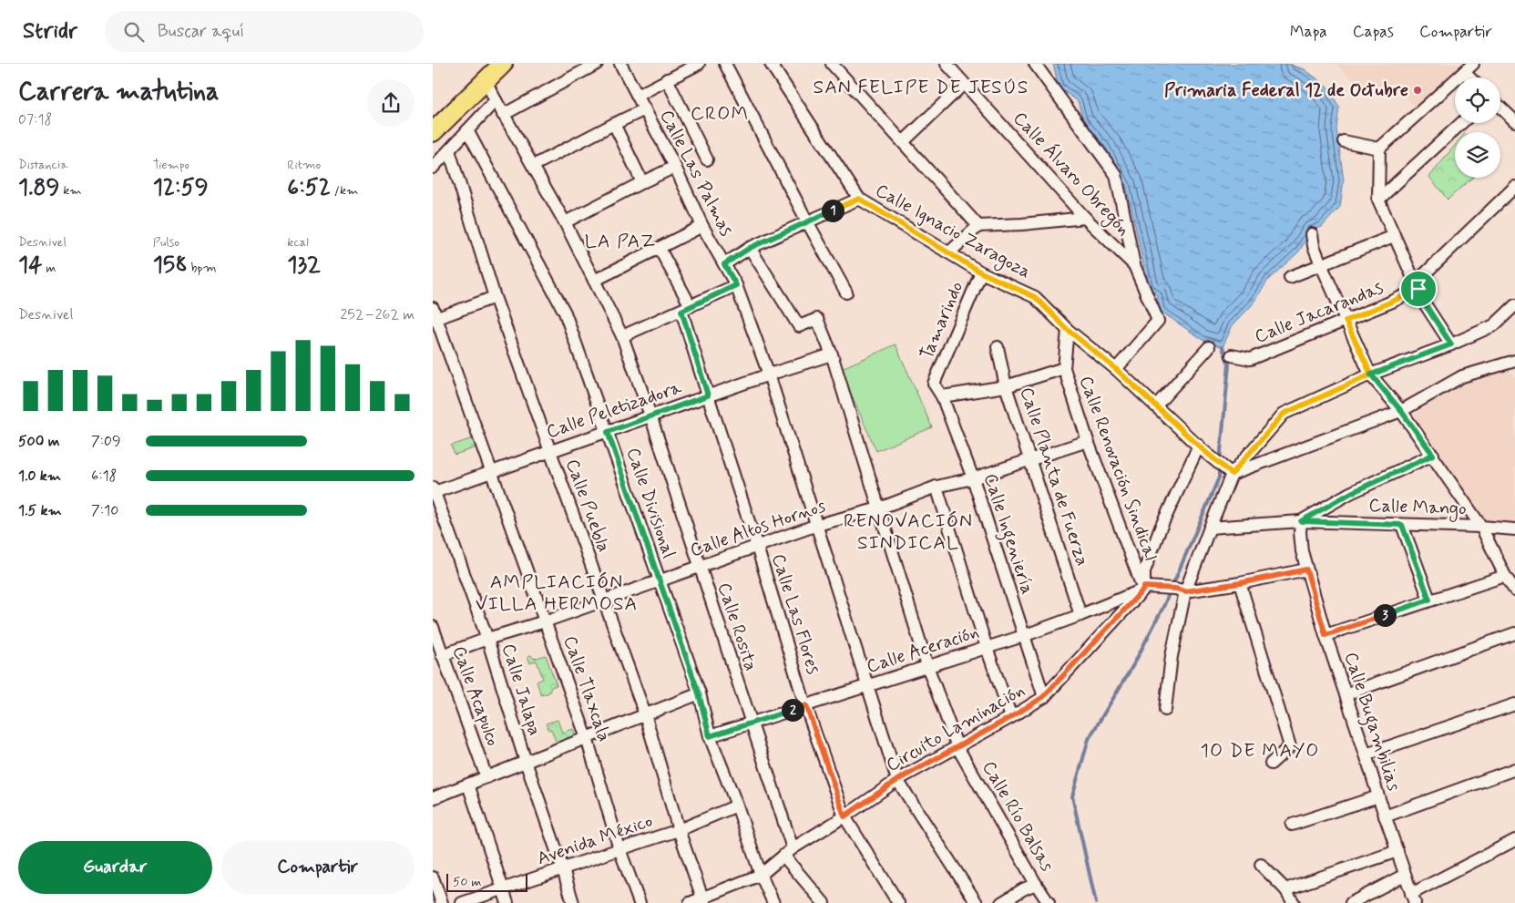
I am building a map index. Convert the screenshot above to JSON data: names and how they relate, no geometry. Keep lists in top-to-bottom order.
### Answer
{
  "streets": {
    "street": [
      "Calle Las Palmas",
      "Calle Álvaro Obregón",
      "Calle Ignacio Zaragoza",
      "Calle Jacarandas",
      "Tamarindo",
      "Calle Peletizadora",
      "Calle Renovación Sindical",
      "Calle Planta de Fuerza",
      "Calle Divisional",
      "Calle Puebla",
      "Calle Mango",
      "Calle Altos Hornos",
      "Calle Ingeniería",
      "Calle Las Flores",
      "Calle Rosita",
      "Calle Aceración",
      "Calle Tlaxcala",
      "Calle Jalapa",
      "Calle Acapulco",
      "Calle Bugambilias",
      "Circuito Laminación",
      "Calle Río Balsas",
      "Avenida México"
    ]
  },
  "crossings": [
    ["Calle Las Palmas", "Calle Peletizadora"],
    ["Calle Las Palmas", "Calle Altos Hornos"],
    ["Calle Las Palmas", "Calle Aceración"],
    ["Calle Las Palmas", "Circuito Laminación"],
    ["Calle Álvaro Obregón", "Calle Ignacio Zaragoza"],
    ["Calle Ignacio Zaragoza", "Tamarindo"],
    ["Calle Ignacio Zaragoza", "Calle Renovación Sindical"],
    ["Tamarindo", "Calle Ingeniería"],
    ["Calle Peletizadora", "Calle Divisional"],
    ["Calle Peletizadora", "Calle Puebla"],
    ["Calle Peletizadora", "Calle Las Flores"],
    ["Calle Peletizadora", "Calle Rosita"],
    ["Calle Peletizadora", "Calle Tlaxcala"],
    ["Calle Peletizadora", "Calle Jalapa"],
    ["Calle Peletizadora", "Calle Río Balsas"],
    ["Calle Renovación Sindical", "Calle Altos Hornos"],
    ["Calle Renovación Sindical", "Calle Aceración"],
    ["Calle Renovación Sindical", "Circuito Laminación"],
    ["Calle Planta de Fuerza", "Calle Altos Hornos"],
    ["Calle Planta de Fuerza", "Calle Aceración"],
    ["Calle Divisional", "Calle Altos Hornos"],
    ["Calle Divisional", "Calle Aceración"],
    ["Calle Divisional", "Circuito Laminación"],
    ["Calle Divisional", "Avenida México"],
    ["Calle Puebla", "Calle Altos Hornos"],
    ["Calle Puebla", "Circuito Laminación"],
    ["Calle Puebla", "Avenida México"],
    ["Calle Mango", "Calle Bugambilias"],
    ["Calle Altos Hornos", "Calle Ingeniería"],
    ["Calle Altos Hornos", "Calle Las Flores"],
    ["Calle Altos Hornos", "Calle Rosita"],
    ["Calle Altos Hornos", "Calle Tlaxcala"],
    ["Calle Altos Hornos", "Calle Jalapa"],
    ["Calle Altos Hornos", "Calle Acapulco"],
    ["Calle Altos Hornos", "Calle Río Balsas"],
    ["Calle Ingeniería", "Calle Aceración"],
    ["Calle Ingeniería", "Circuito Laminación"],
    ["Calle Las Flores", "Calle Aceración"],
    ["Calle Las Flores", "Circuito Laminación"],
    ["Calle Rosita", "Calle Aceración"],
    ["Calle Rosita", "Circuito Laminación"],
    ["Calle Aceración", "Calle Bugambilias"],
    ["Calle Aceración", "Circuito Laminación"],
    ["Calle Aceración", "Calle Río Balsas"],
    ["Calle Tlaxcala", "Avenida México"],
    ["Calle Jalapa", "Avenida México"],
    ["Circuito Laminación", "Calle Río Balsas"]
  ],
  "districts": [
    "SAN FELIPE DE JESÚS",
    "CROM",
    "LA PAZ",
    "RENOVACIÓN SINDICAL",
    "AMPLIACIÓN VILLA HERMOSA",
    "1O DE MAYO"
  ],
  "places": ["Primaria Federal 12 de Octubre"],
  "scale_bar": "50 m",
  "page": {
    "header": "Stridr",
    "search": "Buscar aquí",
    "nav": ["Mapa", "Capas", "Compartir"],
    "heading": ["Carrera matutina", "07:18"],
    "stats": [
      ["Distancia", "1.89 km"],
      ["Tiempo", "12:59"],
      ["Ritmo", "6:52 /km"],
      ["Desnivel", "14 m"],
      ["Pulso", "158 bpm"],
      ["kcal", "132"]
    ],
    "pins": ["1", "3", "2"],
    "chart": ["Desnivel", "252–262 m"],
    "list": [
      {
        "name": "500 m",
        "note": "7:09"
      },
      {
        "name": "1.0 km",
        "note": "6:18"
      },
      {
        "name": "1.5 km",
        "note": "7:10"
      }
    ],
    "buttons": ["Guardar", "Compartir"],
    "scale": "50 m"
  }
}
